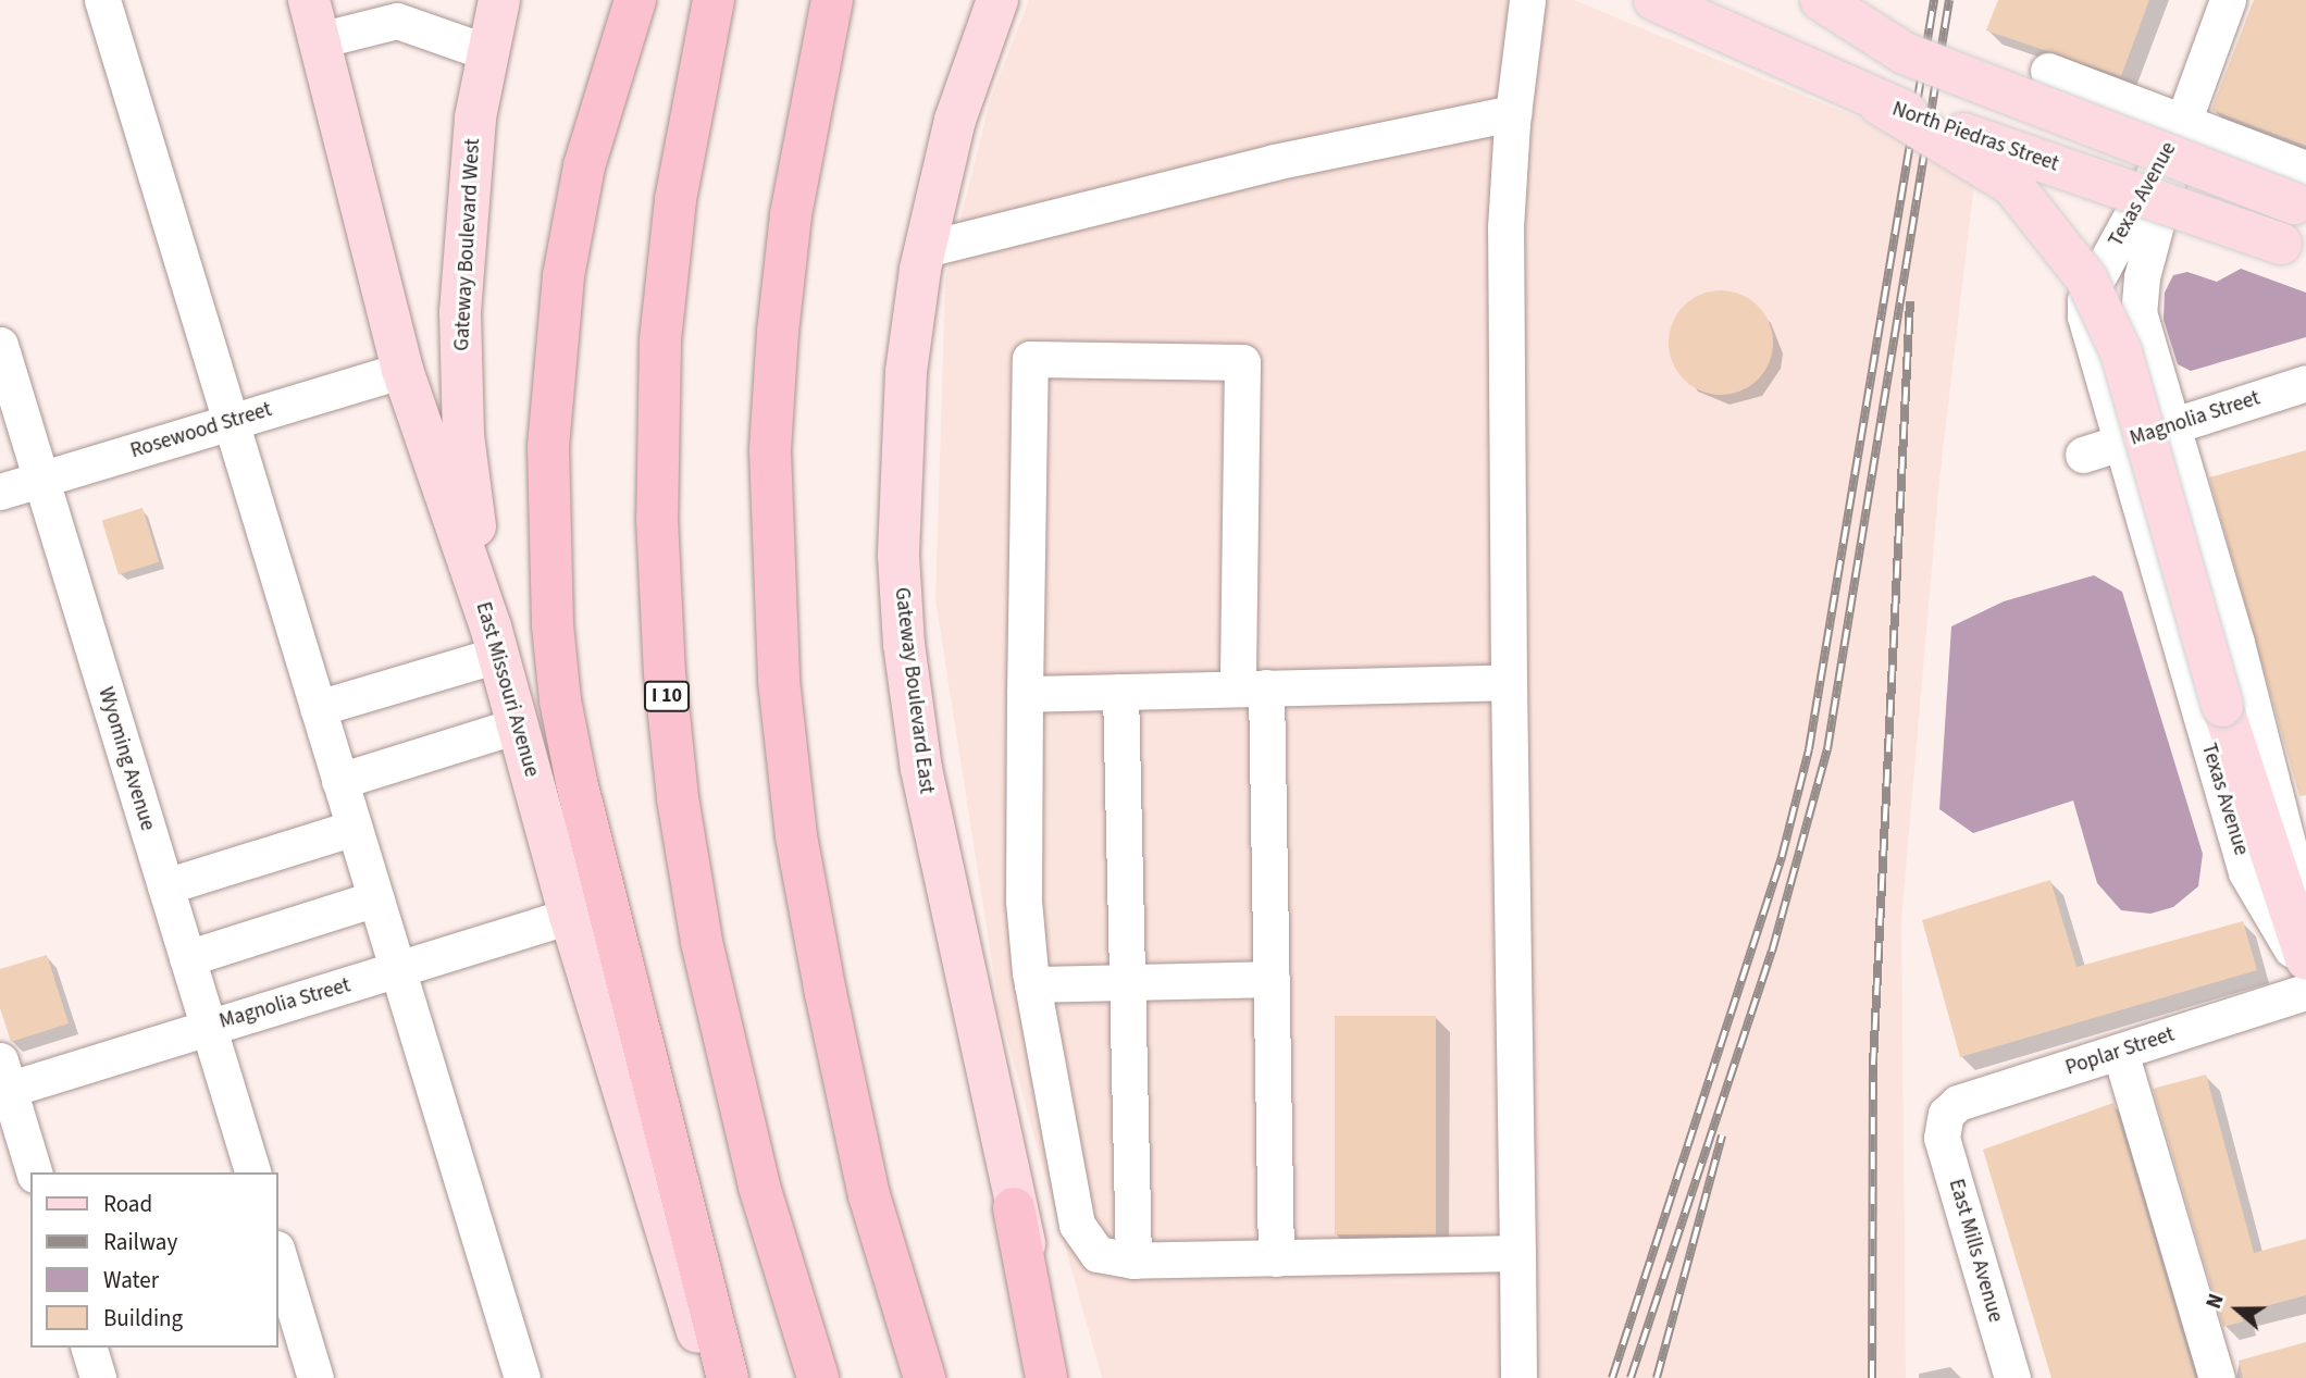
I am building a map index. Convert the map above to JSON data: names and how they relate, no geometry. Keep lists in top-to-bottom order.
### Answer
{
  "streets": {
    "highway": ["I 10"],
    "main road": [
      "North Piedras Street",
      "Gateway Boulevard West",
      "East Missouri Avenue",
      "Gateway Boulevard East"
    ],
    "street": [
      "Texas Avenue",
      "Magnolia Street",
      "Rosewood Street",
      "Wyoming Avenue",
      "Poplar Street",
      "East Mills Avenue"
    ]
  },
  "crossings": [
    ["Texas Avenue", "Magnolia Street"],
    ["Gateway Boulevard West", "East Missouri Avenue"],
    ["Magnolia Street", "East Missouri Avenue"],
    ["Magnolia Street", "Wyoming Avenue"],
    ["Rosewood Street", "East Missouri Avenue"],
    ["Rosewood Street", "Wyoming Avenue"],
    ["Poplar Street", "East Mills Avenue"]
  ],
  "legend": [
    "Road",
    "Railway",
    "Water",
    "Building"
  ],
  "north": "left"
}
